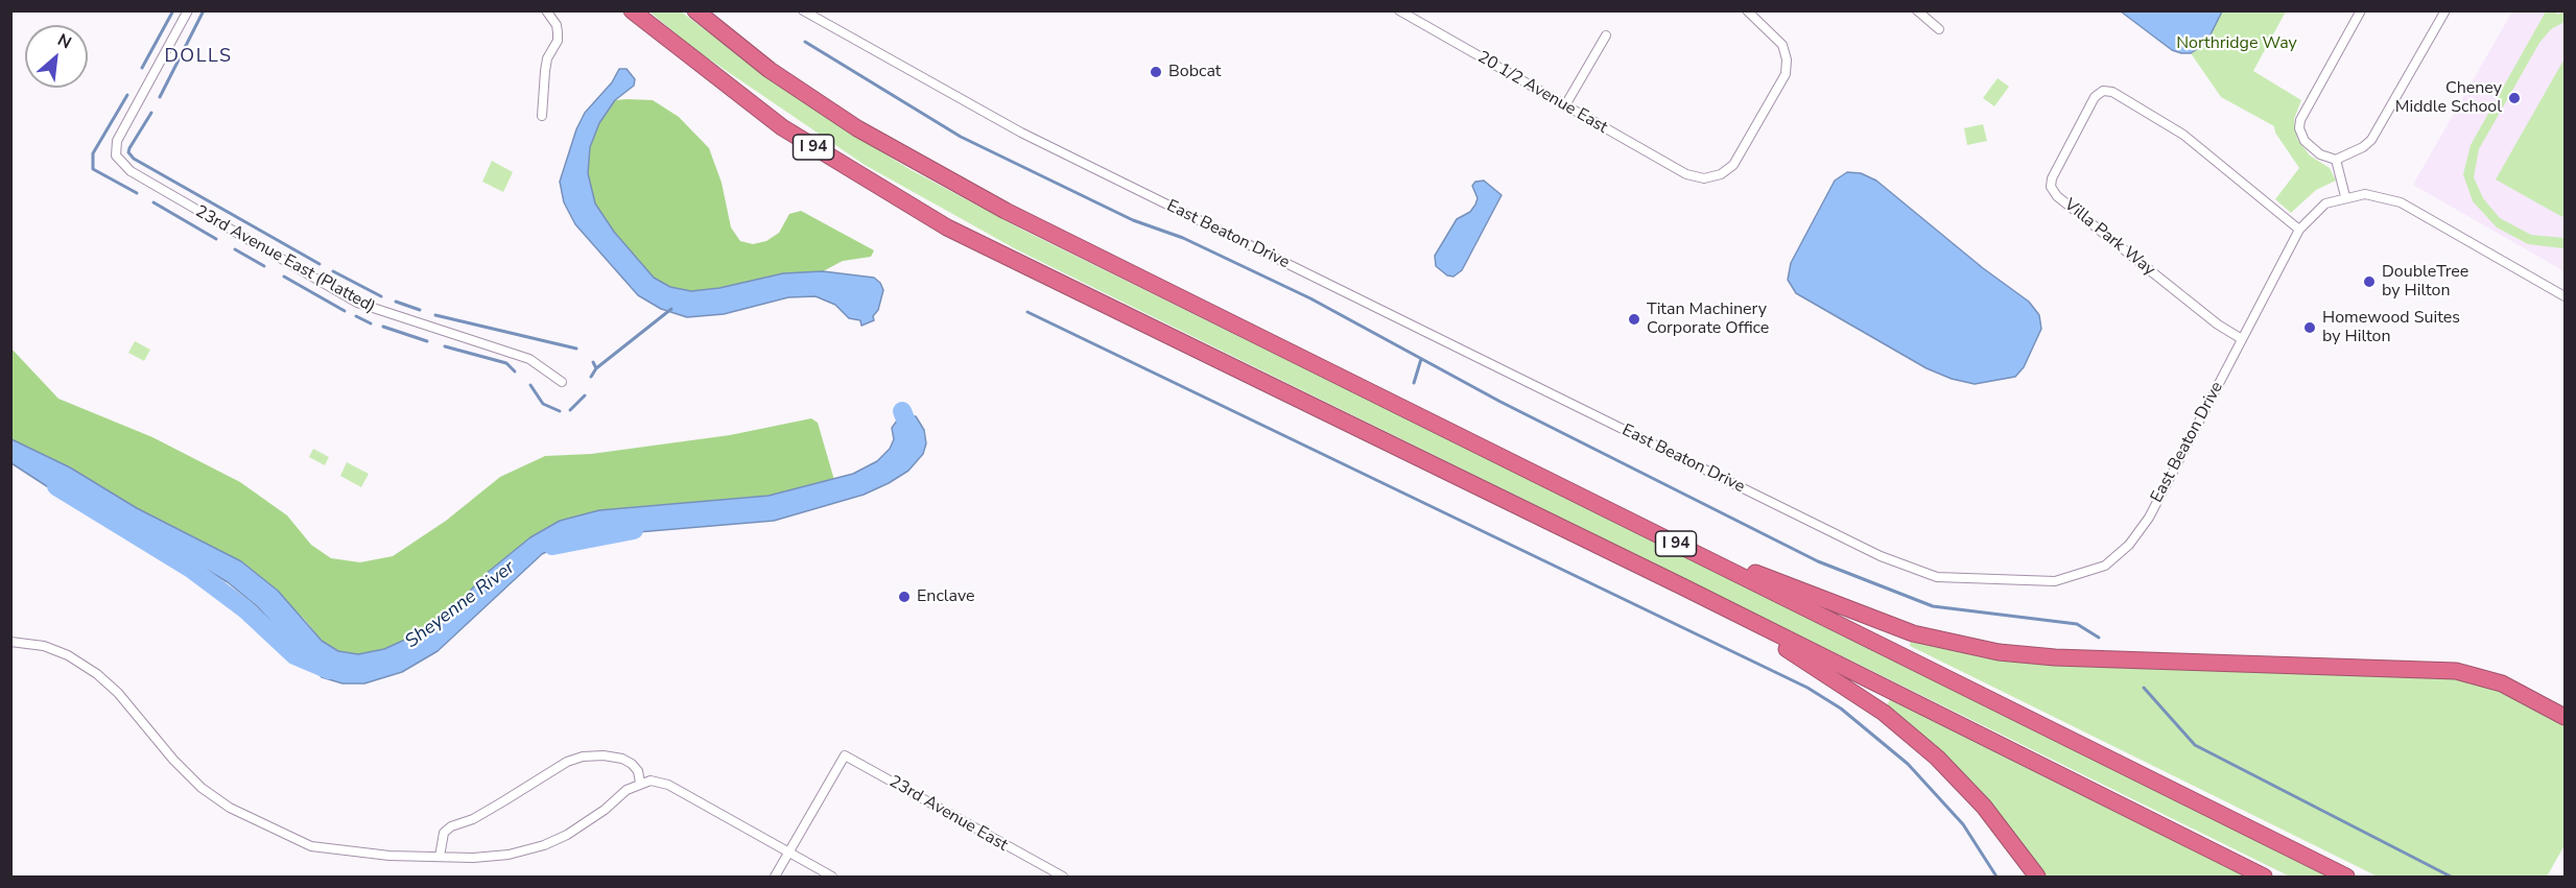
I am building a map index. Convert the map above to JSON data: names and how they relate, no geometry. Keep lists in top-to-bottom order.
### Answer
{
  "streets": {
    "highway": ["I 94"],
    "street": [
      "20 1/2 Avenue East",
      "East Beaton Drive",
      "Villa Park Way",
      "23rd Avenue East (Platted)",
      "23rd Avenue East"
    ]
  },
  "crossings": [
    ["East Beaton Drive", "Villa Park Way"]
  ],
  "districts": ["DOLLS"],
  "water": ["Sheyenne River"],
  "parks": ["Northridge Way"],
  "places": [
    "Bobcat",
    "Cheney Middle School",
    "DoubleTree by Hilton",
    "Titan Machinery Corporate Office",
    "Homewood Suites by Hilton",
    "Enclave"
  ],
  "north": "top right"
}
